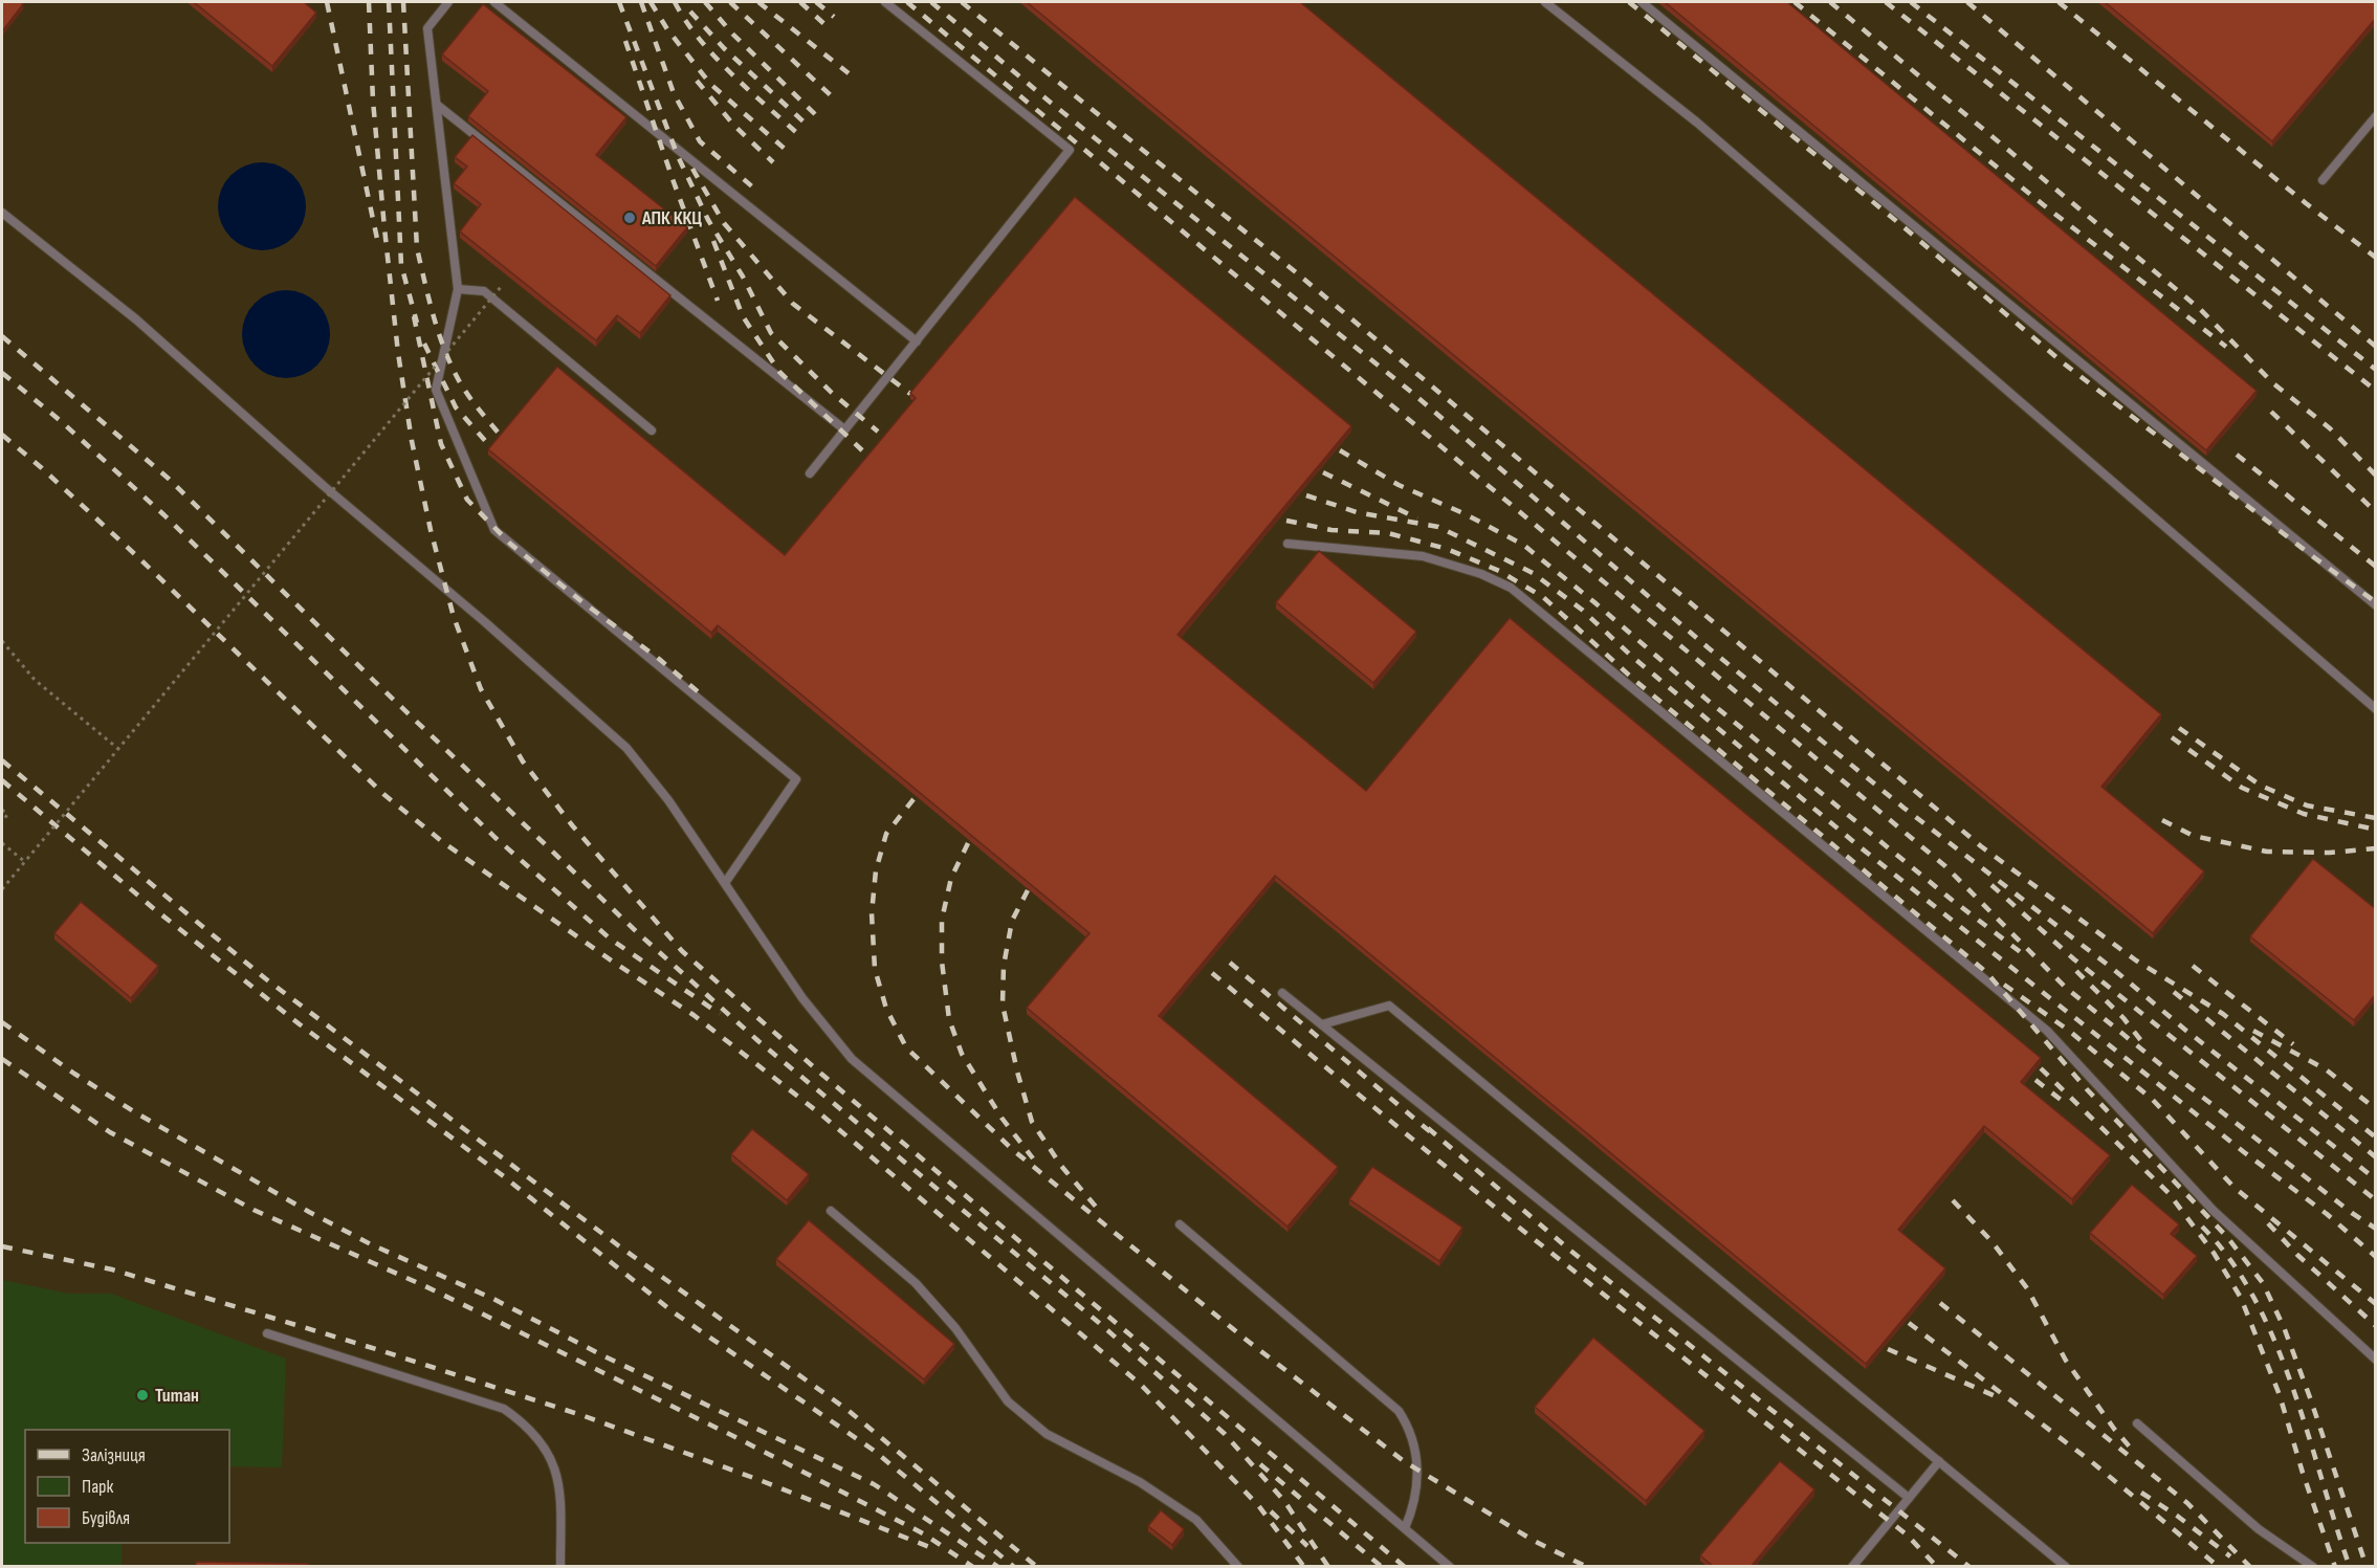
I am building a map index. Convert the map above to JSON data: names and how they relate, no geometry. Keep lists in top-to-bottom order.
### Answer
{
  "places": ["АПК ККЦ", "Титан"],
  "legend": ["Залізниця", "Парк", "Будівля"]
}
